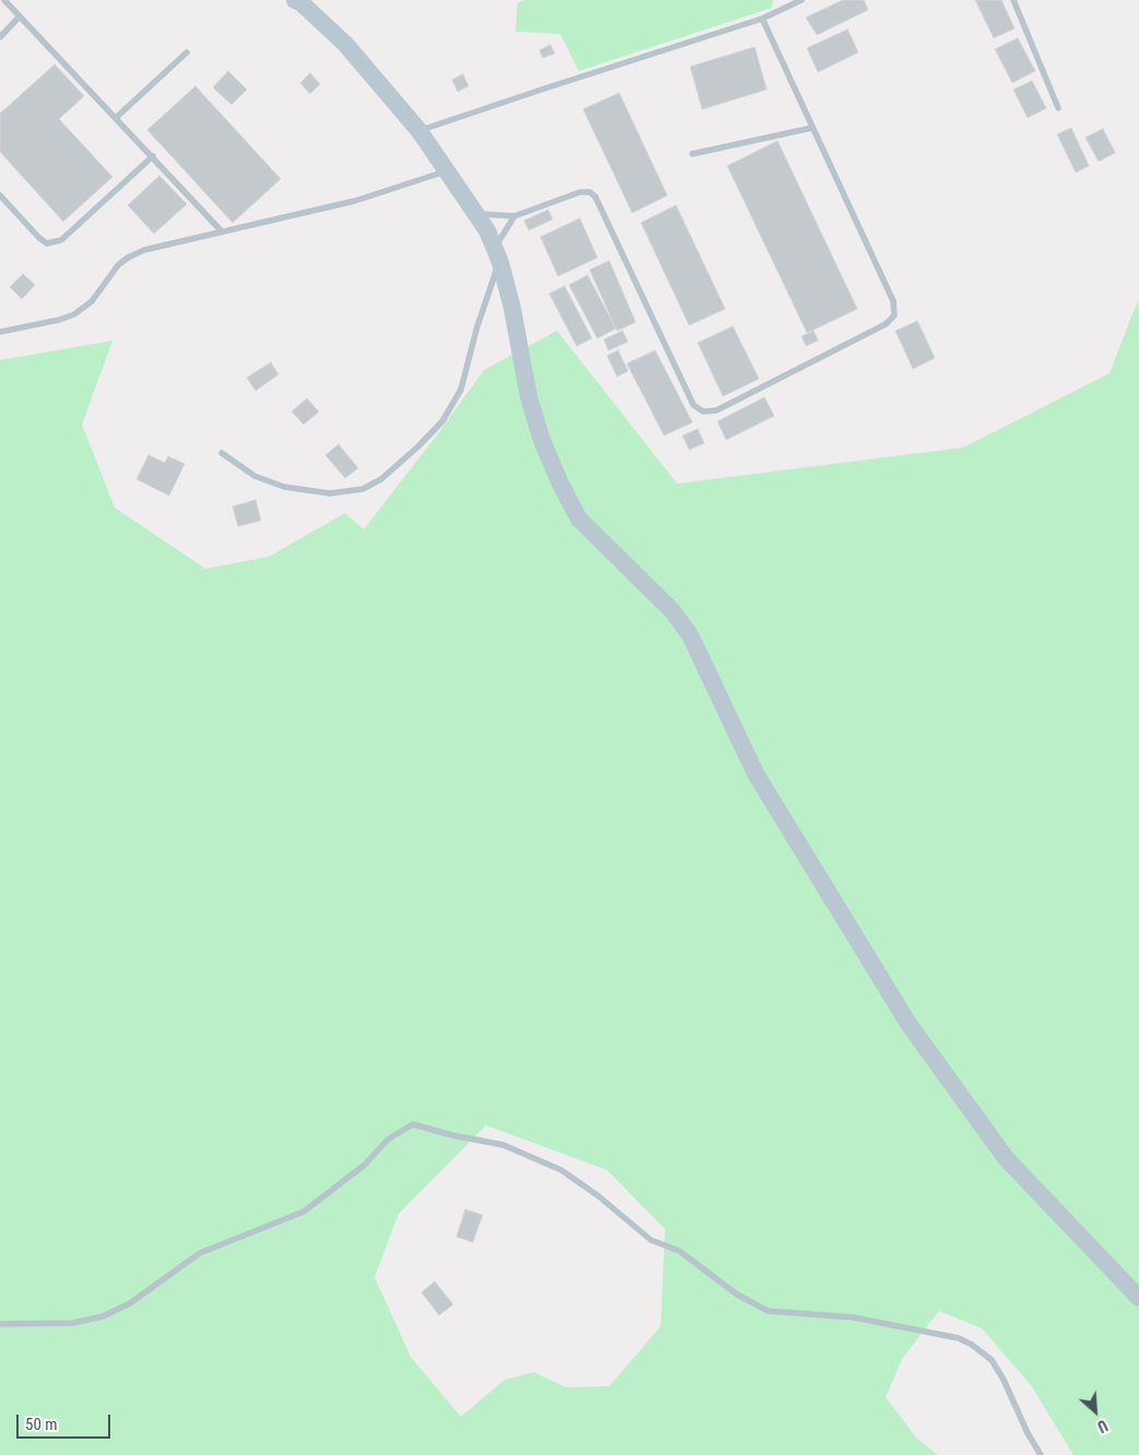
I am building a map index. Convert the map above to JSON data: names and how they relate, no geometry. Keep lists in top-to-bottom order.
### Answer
{
  "scale_bar": "50 m",
  "north": "bottom right"
}
